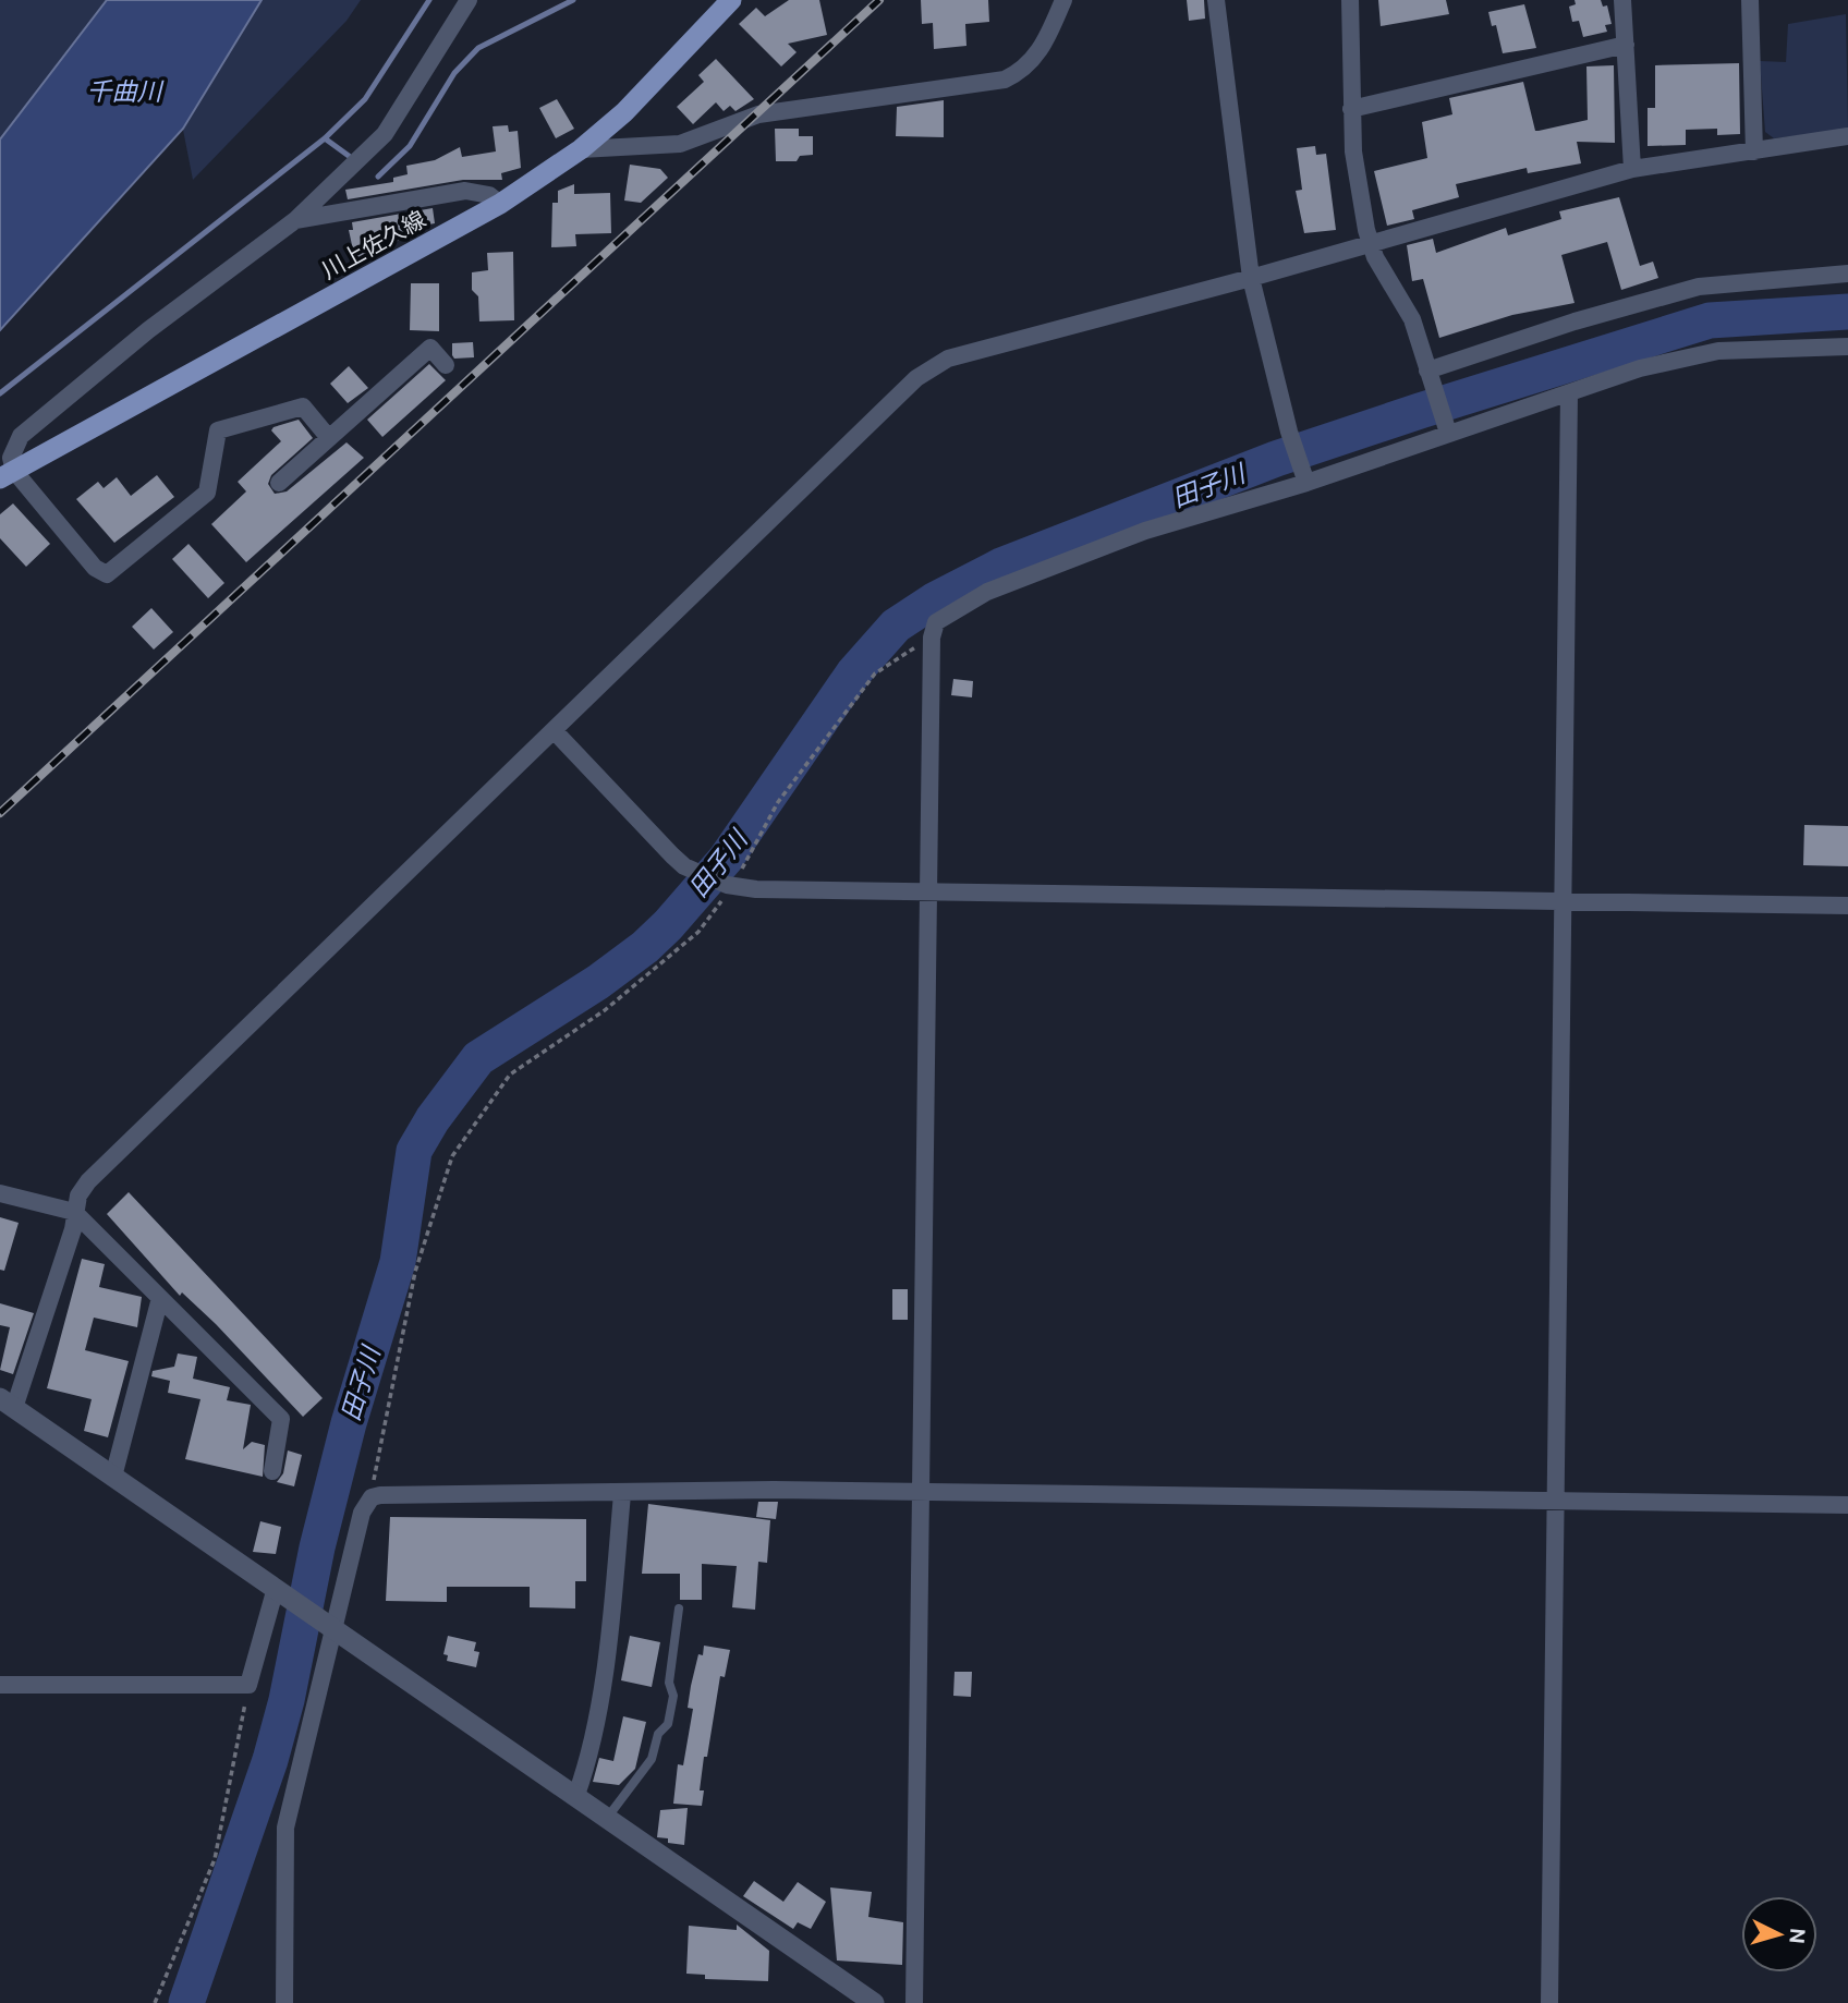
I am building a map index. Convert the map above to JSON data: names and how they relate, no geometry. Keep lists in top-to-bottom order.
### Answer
{
  "streets": {
    "main road": ["川上佐久線"]
  },
  "water": ["千曲川", "田子川"],
  "north": "right"
}
